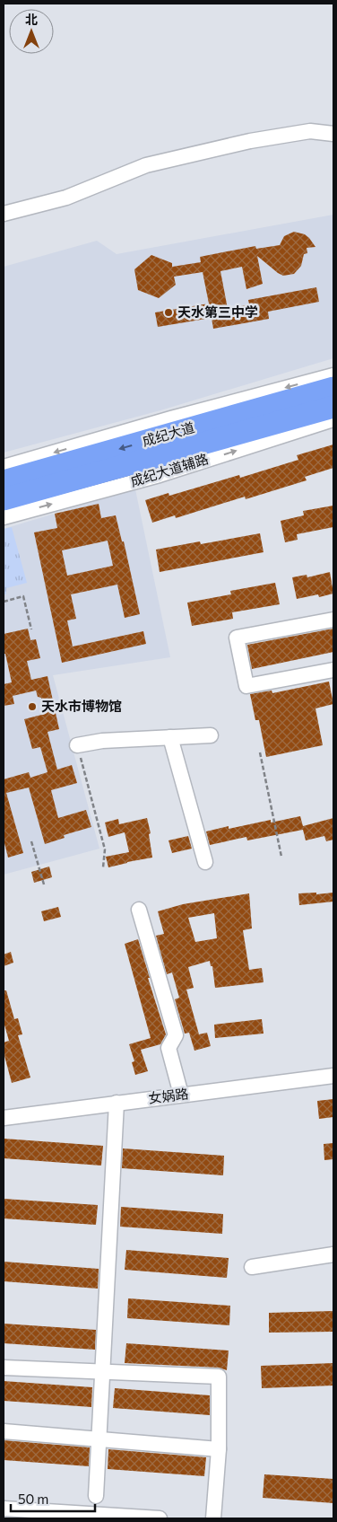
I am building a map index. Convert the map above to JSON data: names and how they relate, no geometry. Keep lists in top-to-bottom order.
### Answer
{
  "streets": {
    "highway": ["成纪大道"],
    "street": ["成纪大道辅路", "女娲路"]
  },
  "places": ["天水第三中学", "天水市博物馆"],
  "scale_bar": "50 m",
  "north": "top"
}
